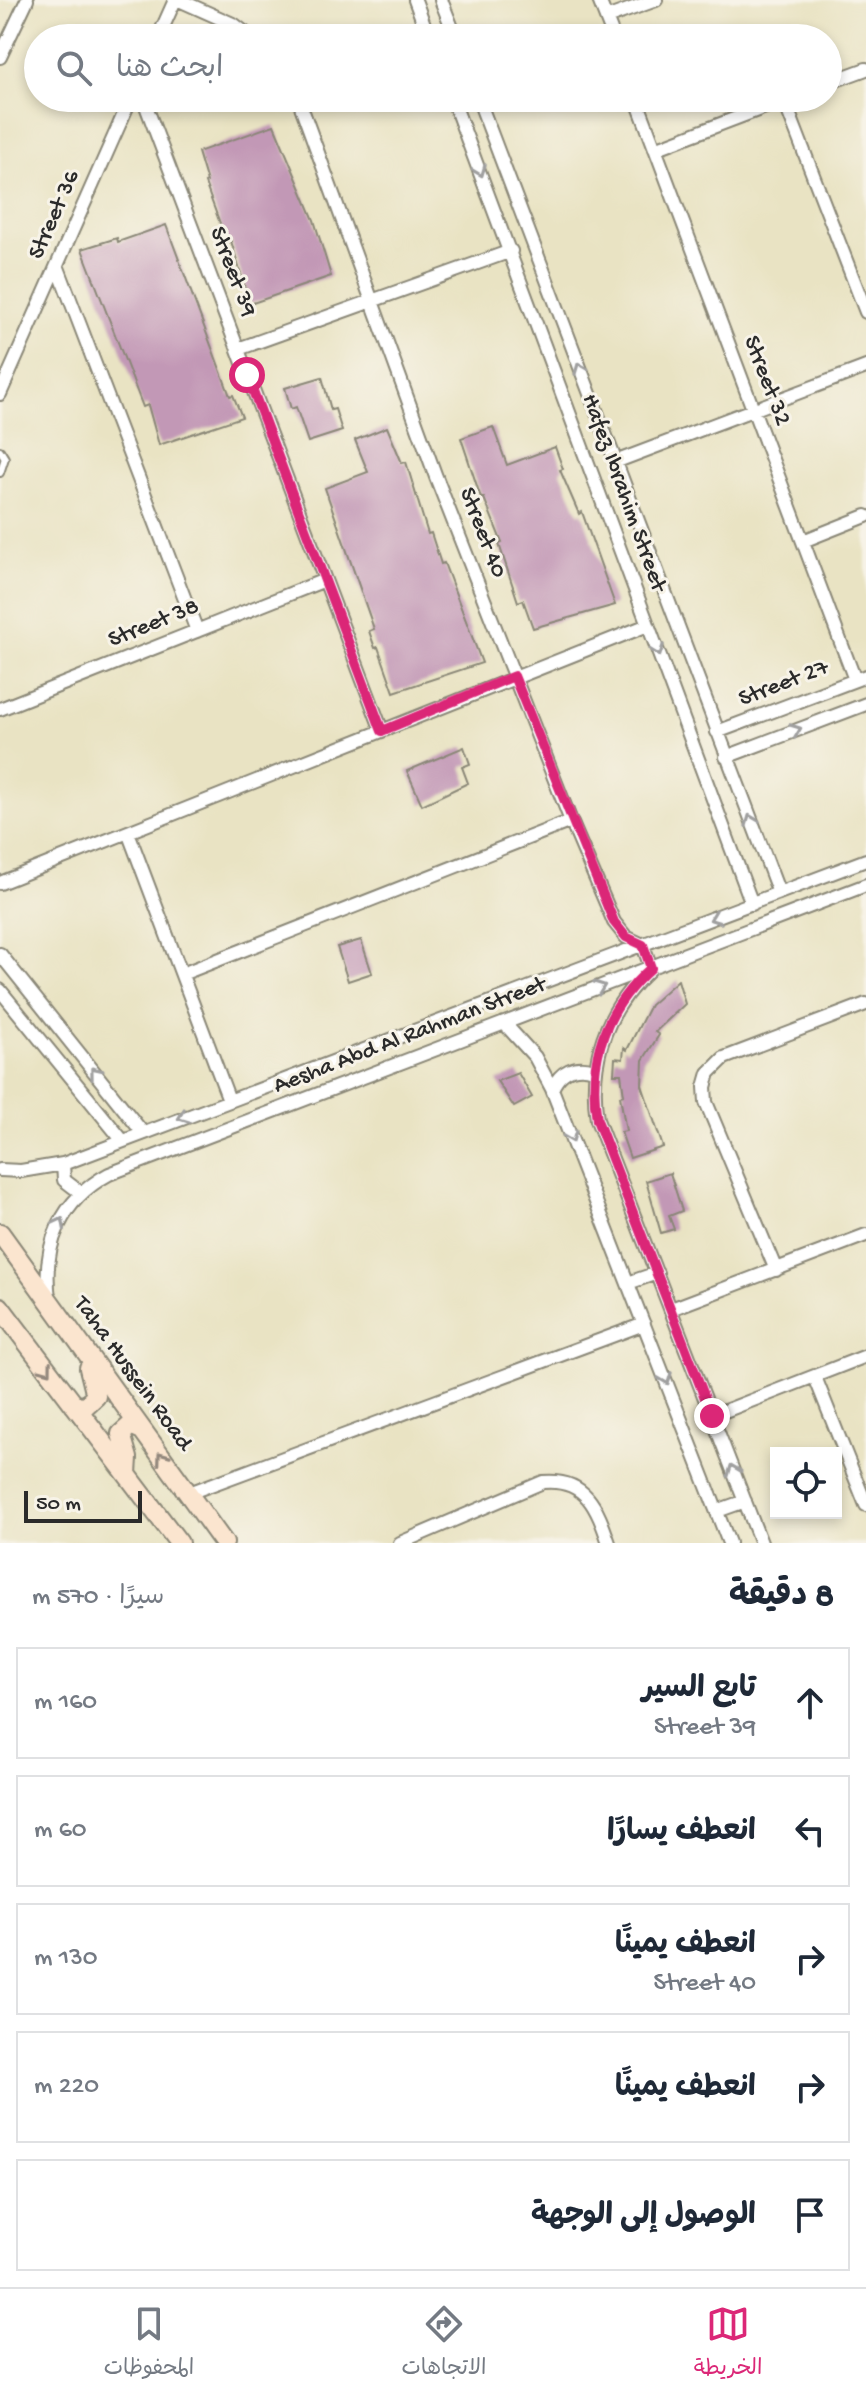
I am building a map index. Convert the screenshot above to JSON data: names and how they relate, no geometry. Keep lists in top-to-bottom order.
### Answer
{
  "streets": {
    "main road": ["Taha Hussein Road"],
    "street": [
      "Street 36",
      "Street 39",
      "Street 32",
      "Hafez Ibrahim Street",
      "Street 40",
      "Street 38",
      "Street 27",
      "Aesha Abd Al Rahman Street"
    ]
  },
  "crossings": [
    ["Street 39", "Street 38"],
    ["Street 32", "Street 27"],
    ["Hafez Ibrahim Street", "Street 27"],
    ["Hafez Ibrahim Street", "Aesha Abd Al Rahman Street"],
    ["Street 40", "Aesha Abd Al Rahman Street"],
    ["Aesha Abd Al Rahman Street", "Taha Hussein Road"]
  ],
  "scale_bar": "50 m",
  "page": {
    "search": "ابحث هنا",
    "scale": "50 m",
    "heading": ["8 دقيقة", "سيرًا · 570 m"],
    "list": [
      ["تابع السير", "Street 39", "160 m"],
      ["انعطف يسارًا", "60 m"],
      ["انعطف يمينًا", "Street 40", "130 m"],
      ["انعطف يمينًا", "220 m"],
      "الوصول إلى الوجهة"
    ],
    "nav": ["الخريطة", "الاتجاهات", "المحفوظات"]
  }
}
